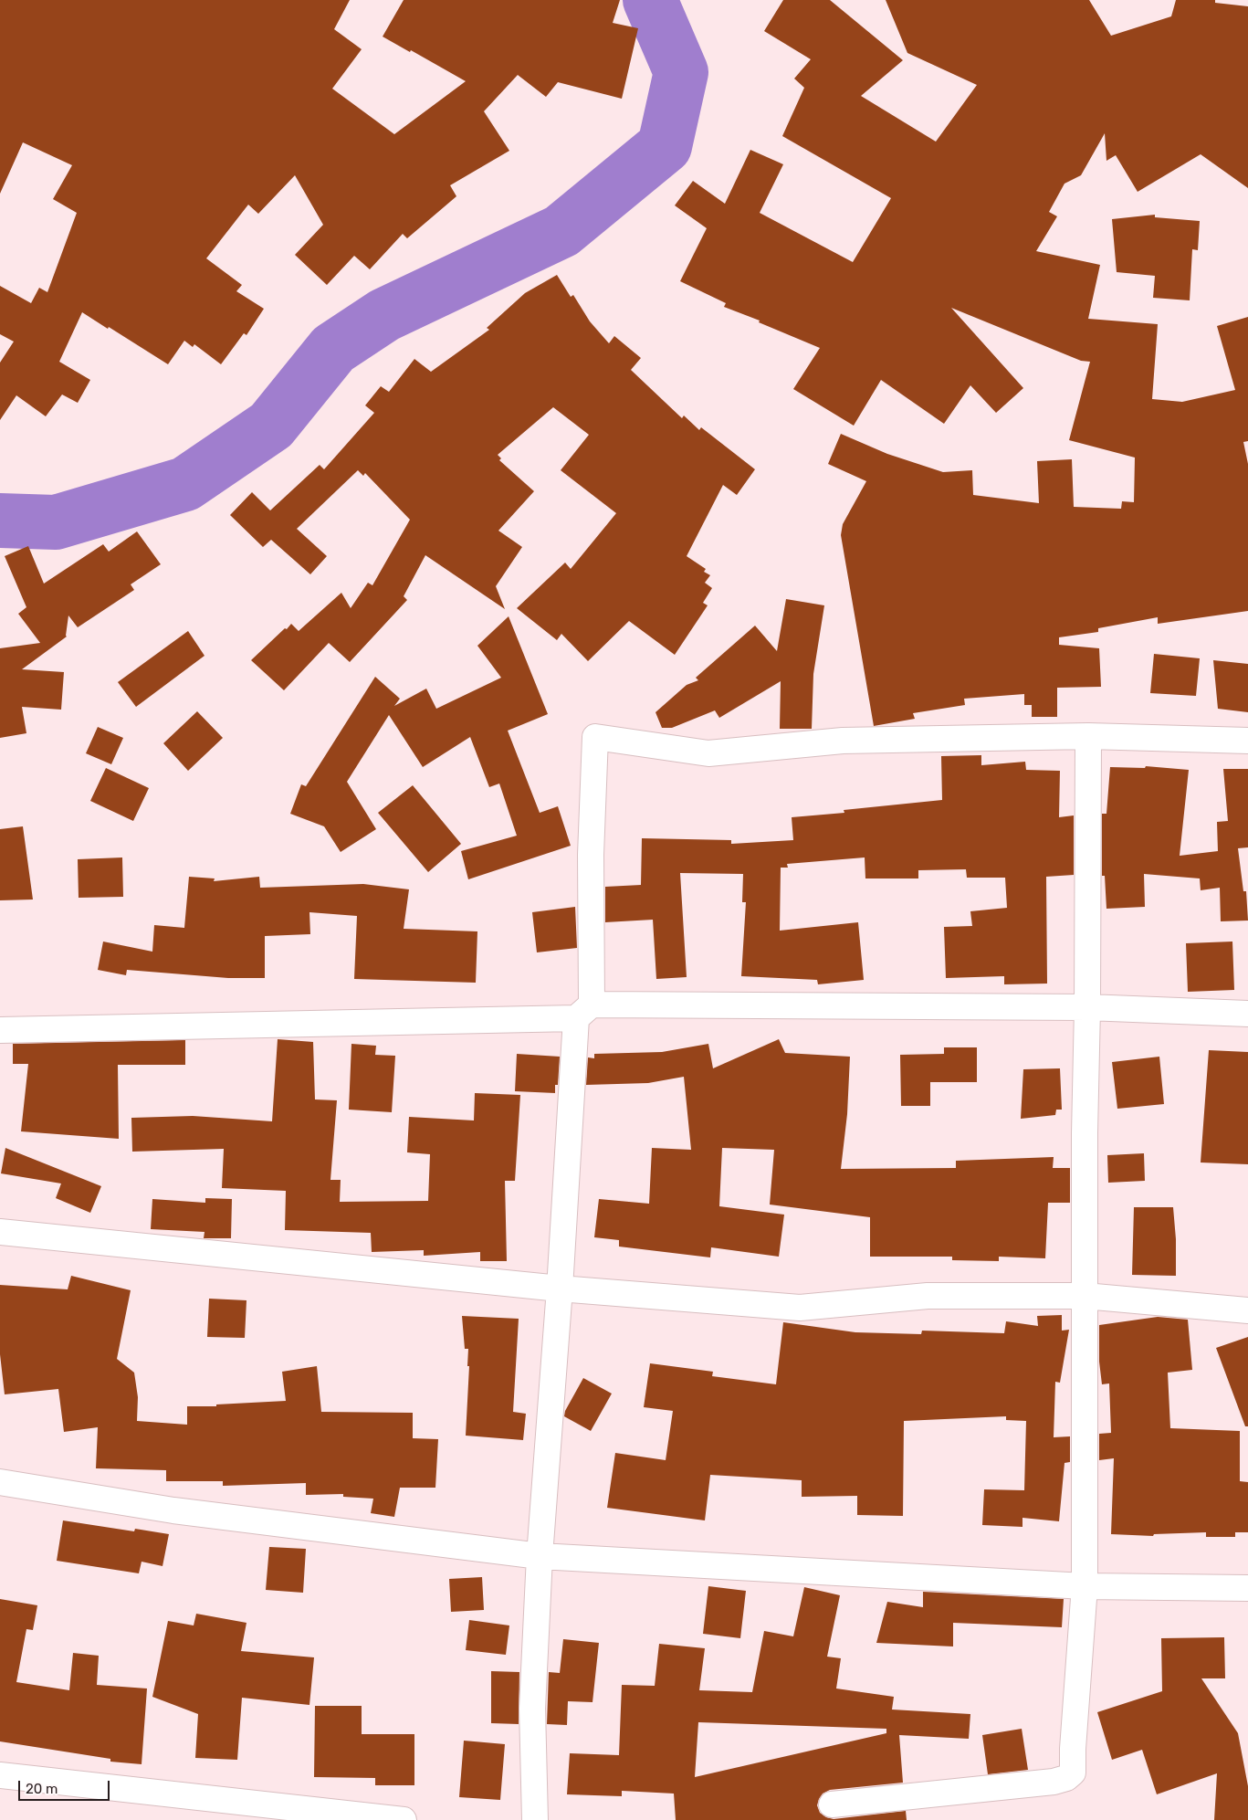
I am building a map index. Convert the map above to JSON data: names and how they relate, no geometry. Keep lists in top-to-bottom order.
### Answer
{
  "scale_bar": "20 m"
}
